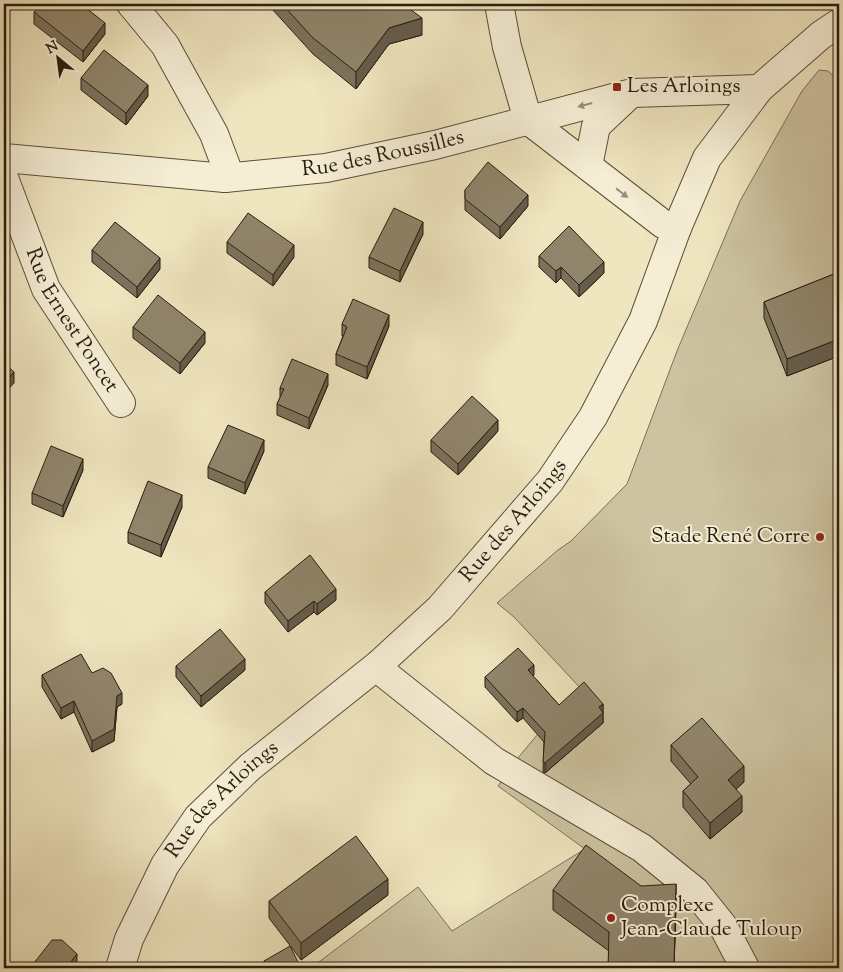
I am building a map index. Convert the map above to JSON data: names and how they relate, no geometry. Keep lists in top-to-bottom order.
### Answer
{
  "streets": {
    "street": ["Rue des Roussilles", "Rue Ernest Poncet", "Rue des Arloings"]
  },
  "crossings": [
    ["Rue des Roussilles", "Rue des Arloings"]
  ],
  "places": {
    "transit": ["Les Arloings"],
    "other": ["Stade René Corre", "Complexe Jean-Claude Tuloup"]
  },
  "north": "top left"
}
